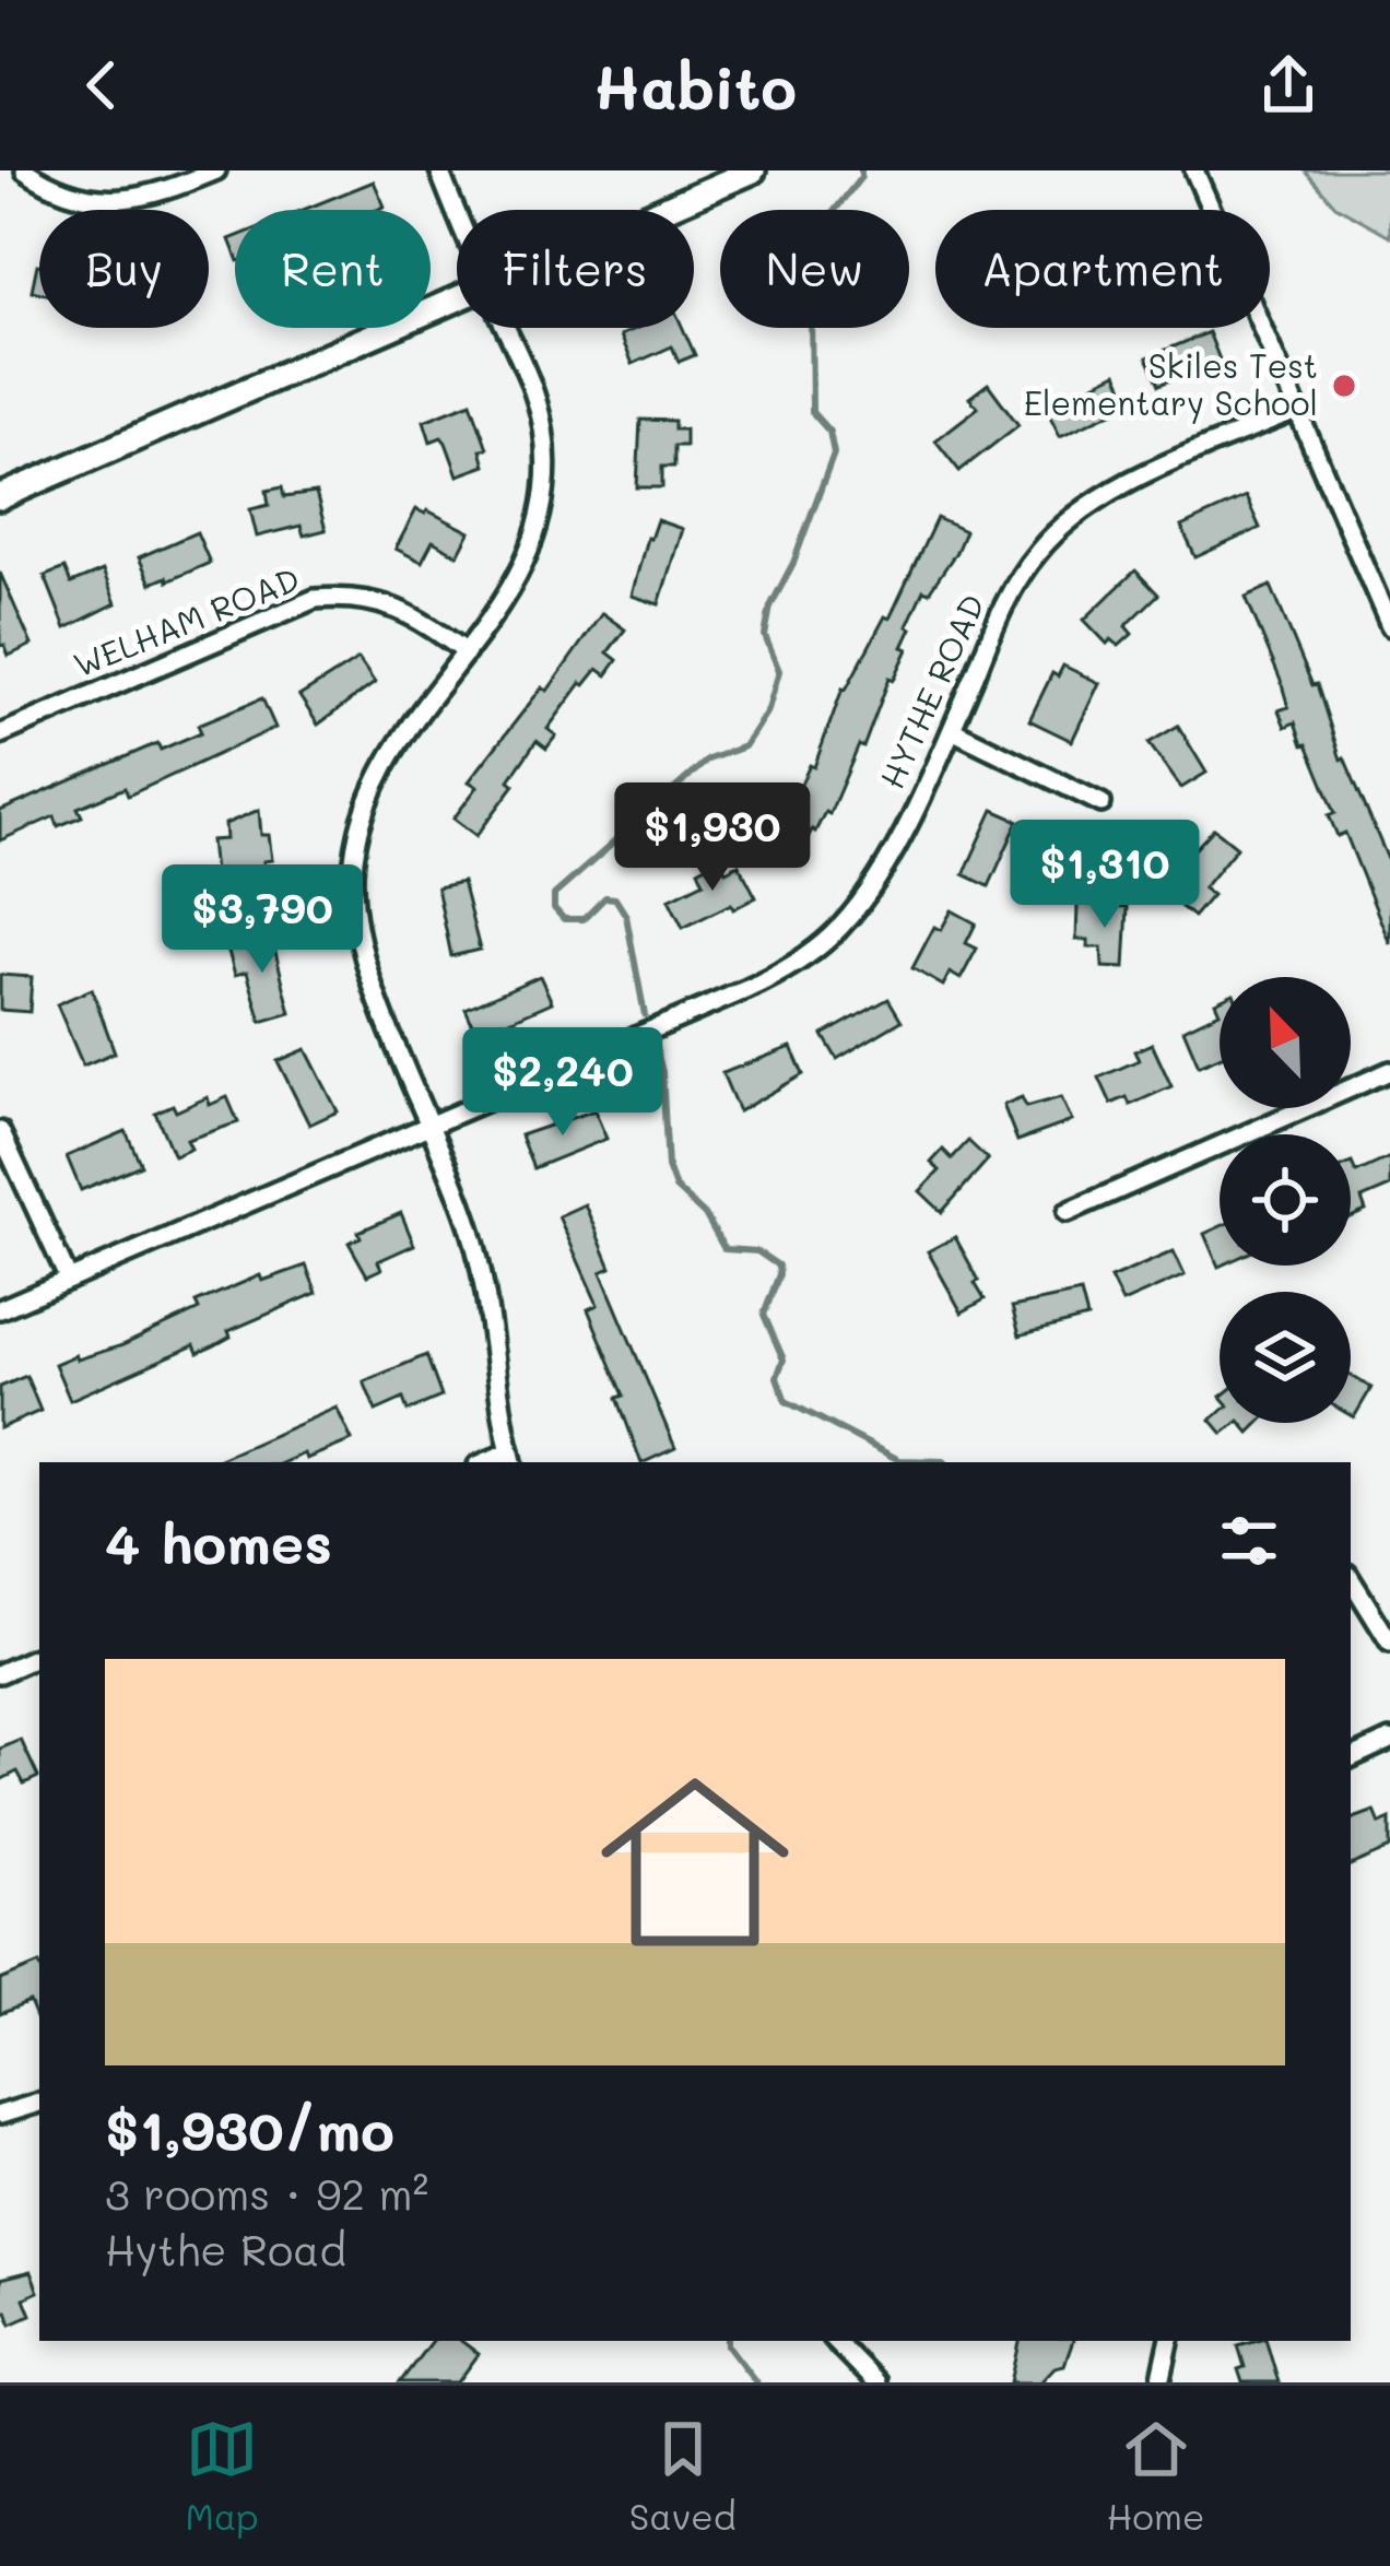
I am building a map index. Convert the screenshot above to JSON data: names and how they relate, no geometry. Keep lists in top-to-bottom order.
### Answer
{
  "streets": {
    "street": ["WELHAM ROAD", "HYTHE ROAD"]
  },
  "places": ["Skiles Test Elementary School"],
  "north": "top left",
  "page": {
    "header": "Habito",
    "chip": [
      "Buy",
      "Rent",
      "Filters",
      "New",
      "Apartment"
    ],
    "price": [
      "$1,930",
      "$1,310",
      "$3,790",
      "$2,240"
    ],
    "heading": "4 homes",
    "list": [
      {
        "name": "$1,930/mo",
        "note": "3 rooms · 92 m² · Hythe Road"
      }
    ],
    "tabs": ["Map", "Saved", "Home"]
  }
}
